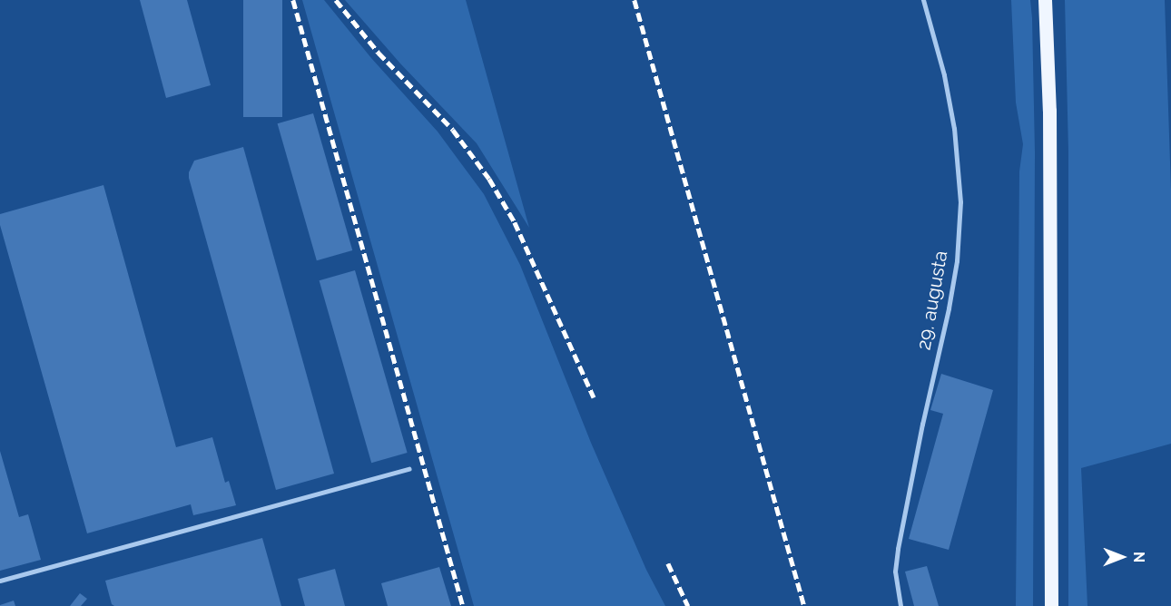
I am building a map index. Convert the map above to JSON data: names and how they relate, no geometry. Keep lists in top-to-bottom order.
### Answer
{
  "streets": {
    "lane": ["29. augusta"]
  },
  "north": "right"
}
